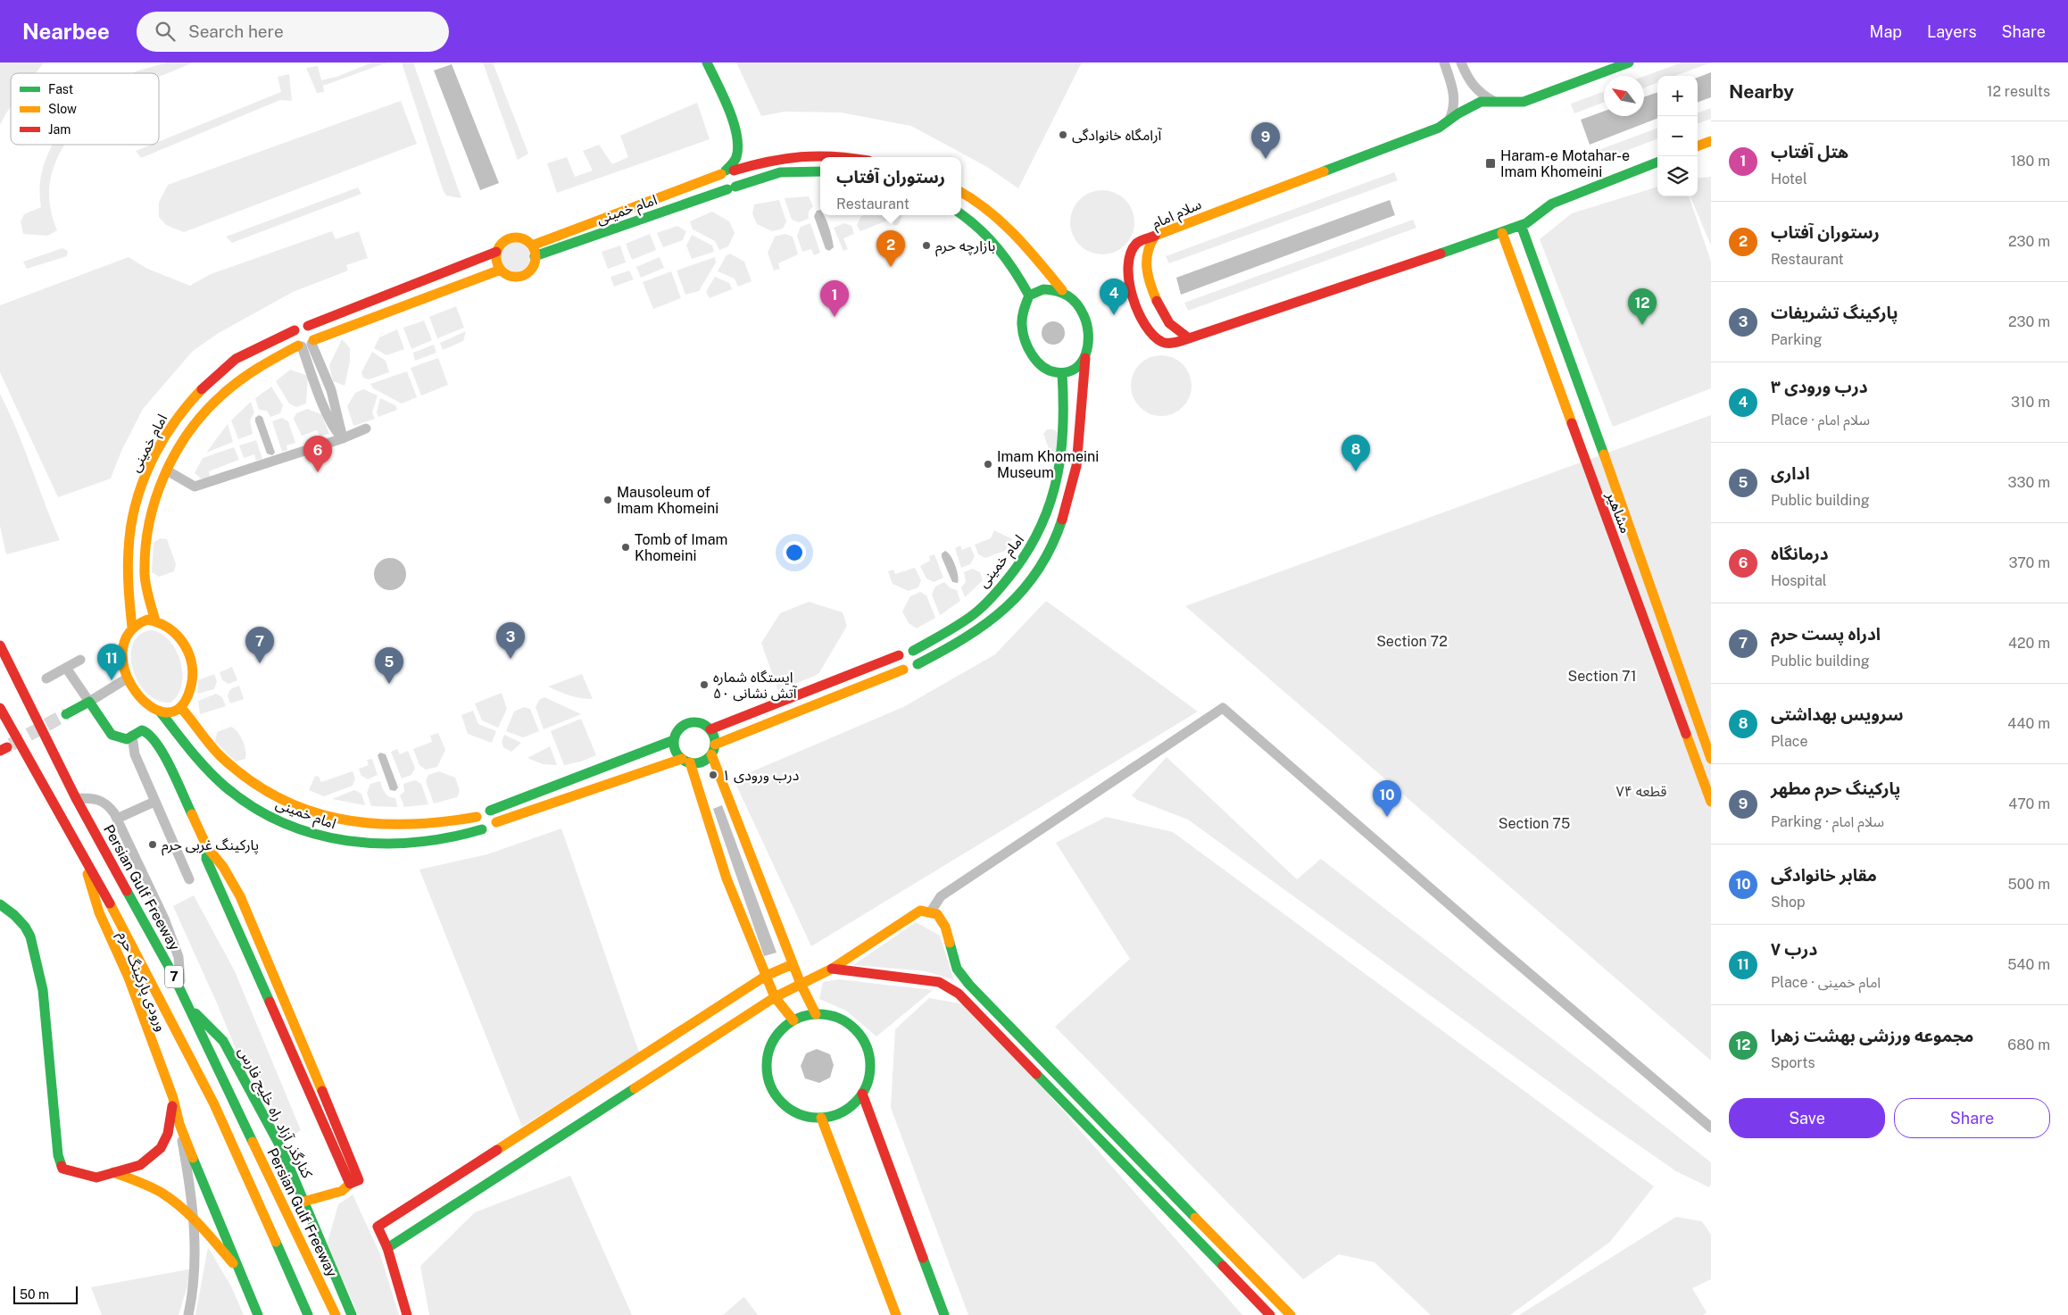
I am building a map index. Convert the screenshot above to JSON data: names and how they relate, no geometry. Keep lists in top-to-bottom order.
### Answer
{
  "streets": {
    "main road": [
      "امام خمینی",
      "سلام امام",
      "مشاهیر",
      "Persian Gulf Freeway",
      "7",
      "ورودی پارکینگ حرم",
      "کنارگذر آزاد راه خلیج فارس"
    ]
  },
  "crossings": [
    ["Persian Gulf Freeway", "کنارگذر آزاد راه خلیج فارس"],
    ["7", "ورودی پارکینگ حرم"]
  ],
  "parks": [
    "Section 72",
    "Section 71",
    "قطعه ۷۴",
    "Section 75"
  ],
  "places": {
    "other": [
      "آرامگاه خانوادگی",
      "بازارچه حرم",
      "Imam Khomeini Museum",
      "Mausoleum of Imam Khomeini",
      "Tomb of Imam Khomeini",
      "ایستگاه شماره ۵۰ آتش نشانی",
      "درب ورودی ۱",
      "پارکینگ غربی حرم"
    ],
    "transit": ["Haram-e Motahar-e Imam Khomeini"]
  },
  "legend": ["Fast", "Slow", "Jam"],
  "scale_bar": "50 m",
  "north": "top left",
  "page": {
    "header": "Nearbee",
    "search": "Search here",
    "nav": ["Map", "Layers", "Share"],
    "heading": ["Nearby", "12 results"],
    "map_buttons": ["+", "−"],
    "list": [
      {
        "mark": "1",
        "name": "هتل آفتاب",
        "note": "Hotel",
        "value": "180 m"
      },
      {
        "mark": "2",
        "name": "رستوران آفتاب",
        "note": "Restaurant",
        "value": "230 m"
      },
      {
        "mark": "3",
        "name": "پارکینگ تشریفات",
        "note": "Parking",
        "value": "230 m"
      },
      {
        "mark": "4",
        "name": "درب ورودی ۳",
        "note": "Place · سلام امام",
        "value": "310 m"
      },
      {
        "mark": "5",
        "name": "اداری",
        "note": "Public building",
        "value": "330 m"
      },
      {
        "mark": "6",
        "name": "درمانگاه",
        "note": "Hospital",
        "value": "370 m"
      },
      {
        "mark": "7",
        "name": "ادراه پست حرم",
        "note": "Public building",
        "value": "420 m"
      },
      {
        "mark": "8",
        "name": "سرویس بهداشتی",
        "note": "Place",
        "value": "440 m"
      },
      {
        "mark": "9",
        "name": "پارکینگ حرم مطهر",
        "note": "Parking · سلام امام",
        "value": "470 m"
      },
      {
        "mark": "10",
        "name": "مقابر خانوادگی",
        "note": "Shop",
        "value": "500 m"
      },
      {
        "mark": "11",
        "name": "درب ۷",
        "note": "Place · امام خمینی",
        "value": "540 m"
      },
      {
        "mark": "12",
        "name": "مجموعه ورزشی بهشت زهرا",
        "note": "Sports",
        "value": "680 m"
      }
    ],
    "pins": [
      "9",
      "2",
      "4",
      "1",
      "12",
      "8",
      "6",
      "3",
      "7",
      "11",
      "5",
      "10"
    ],
    "popup": ["رستوران آفتاب", "Restaurant"],
    "buttons": ["Save", "Share"],
    "scale": "50 m"
  }
}
